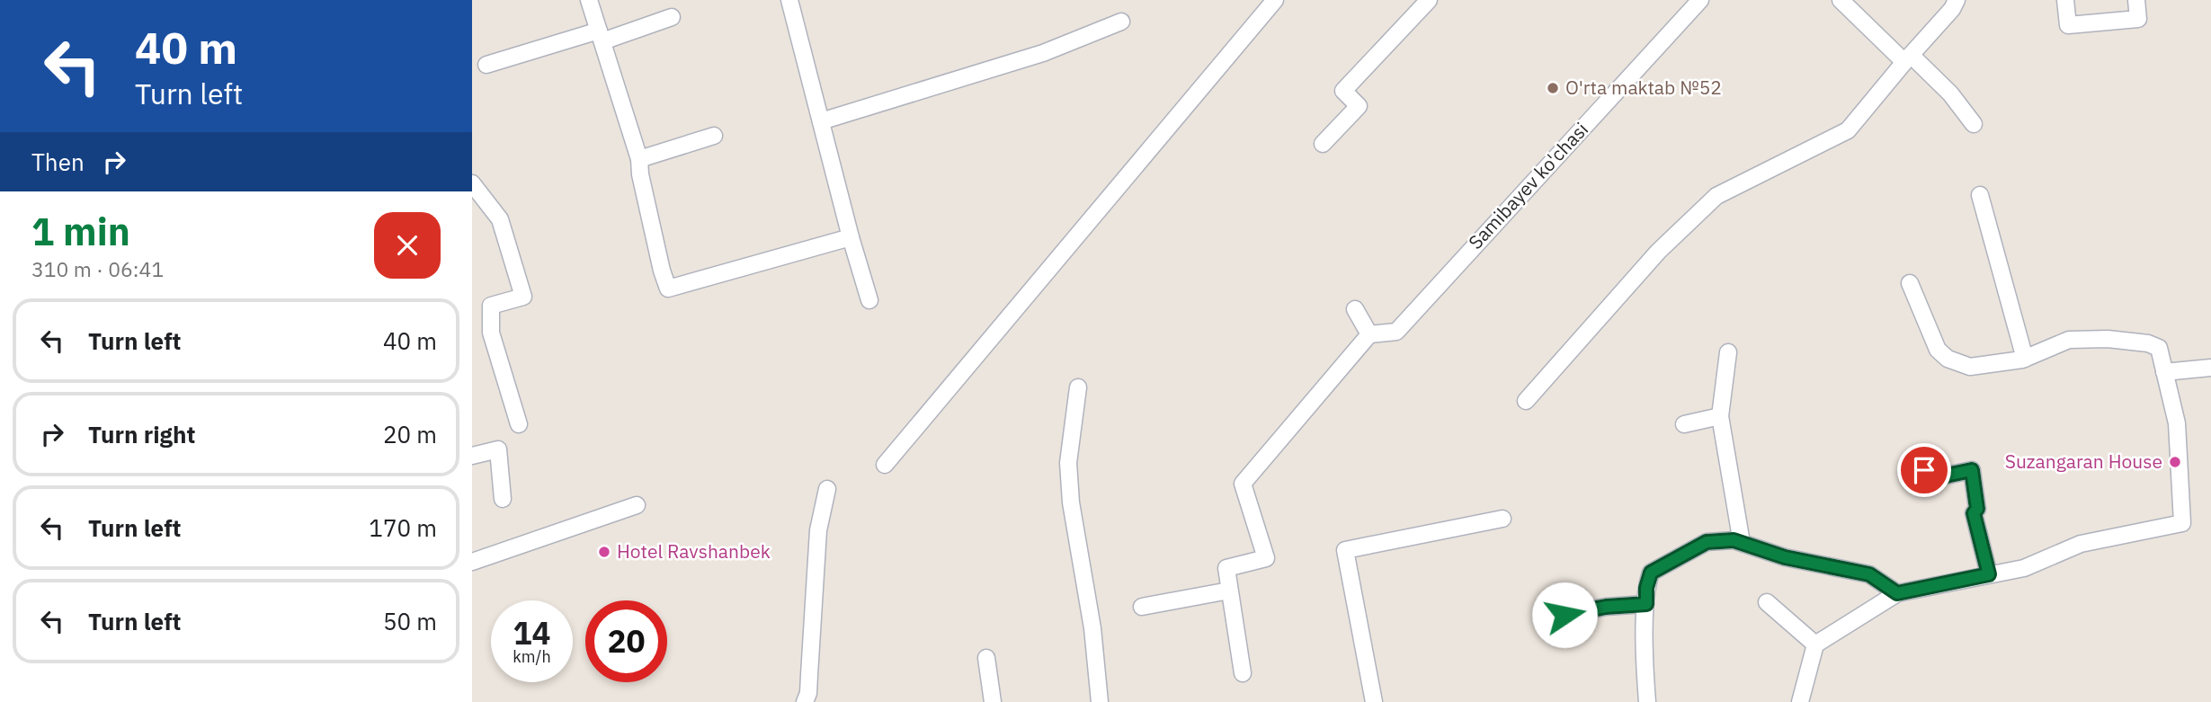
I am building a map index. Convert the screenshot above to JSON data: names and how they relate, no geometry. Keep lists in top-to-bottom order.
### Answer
{
  "streets": {
    "street": ["Samibayev ko'chasi"]
  },
  "places": ["O'rta maktab №52", "Suzangaran House", "Hotel Ravshanbek"],
  "page": {
    "turn": ["40 m", "Turn left"],
    "then": "Then",
    "heading": ["1 min", "310 m · 06:41"],
    "list": [
      {
        "name": "Turn left",
        "value": "40 m"
      },
      {
        "name": "Turn right",
        "value": "20 m"
      },
      {
        "name": "Turn left",
        "value": "170 m"
      },
      {
        "name": "Turn left",
        "value": "50 m"
      }
    ],
    "speed": "14 km/h",
    "limit": "20"
  }
}
